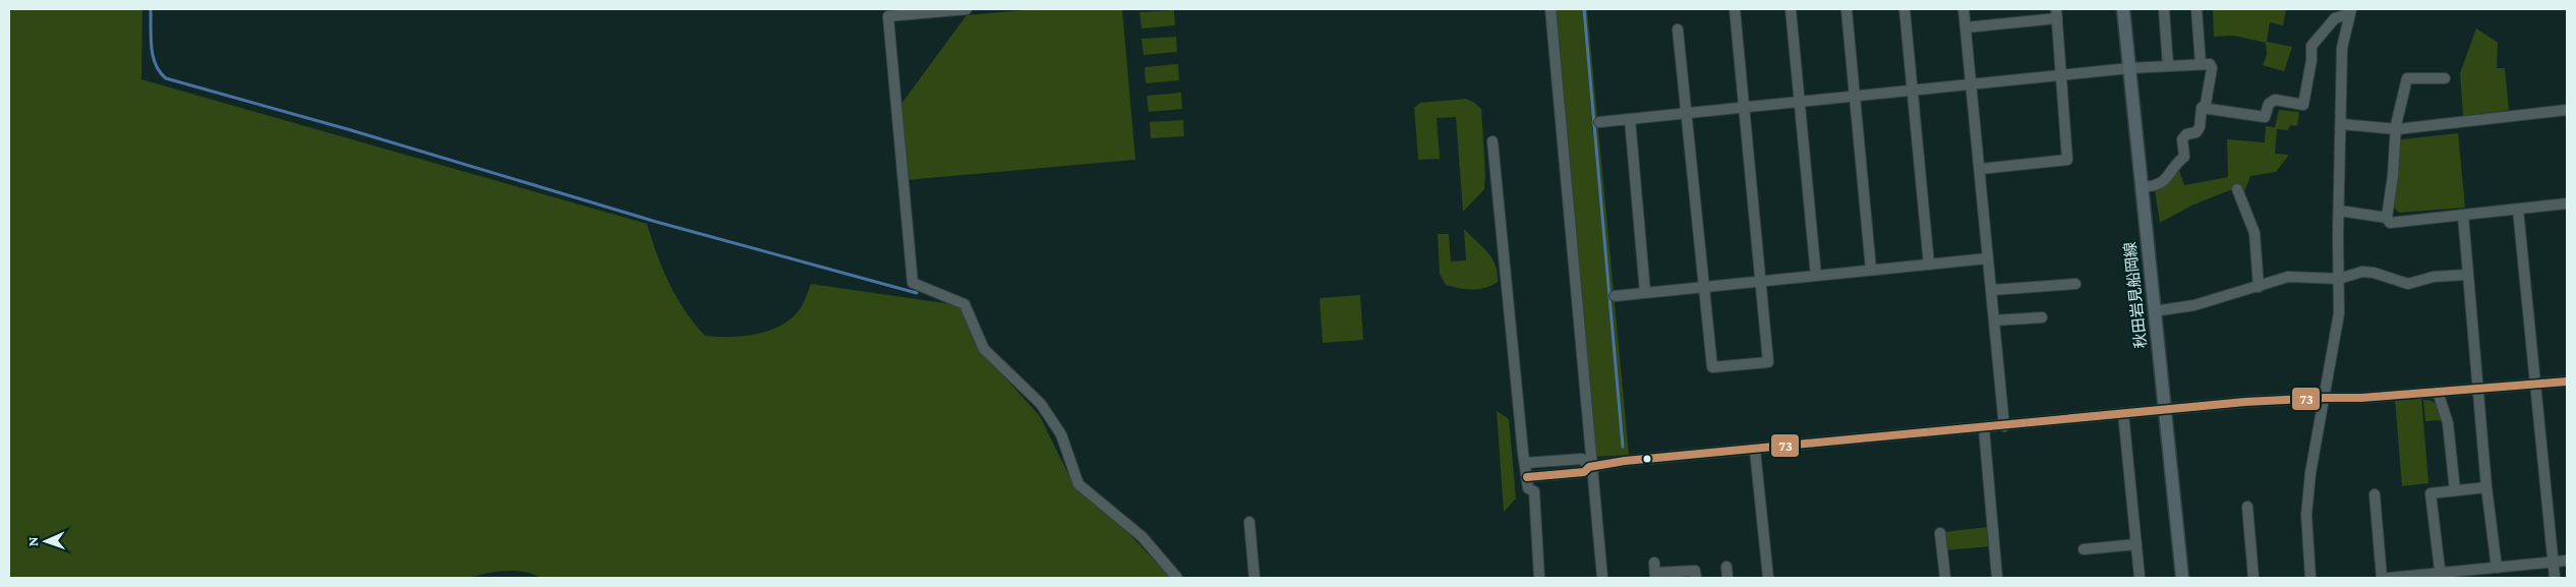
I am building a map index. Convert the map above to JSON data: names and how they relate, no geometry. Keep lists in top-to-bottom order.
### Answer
{
  "streets": {
    "main road": ["秋田岩見船岡線"]
  },
  "lines": ["transit line 73"],
  "north": "left"
}
